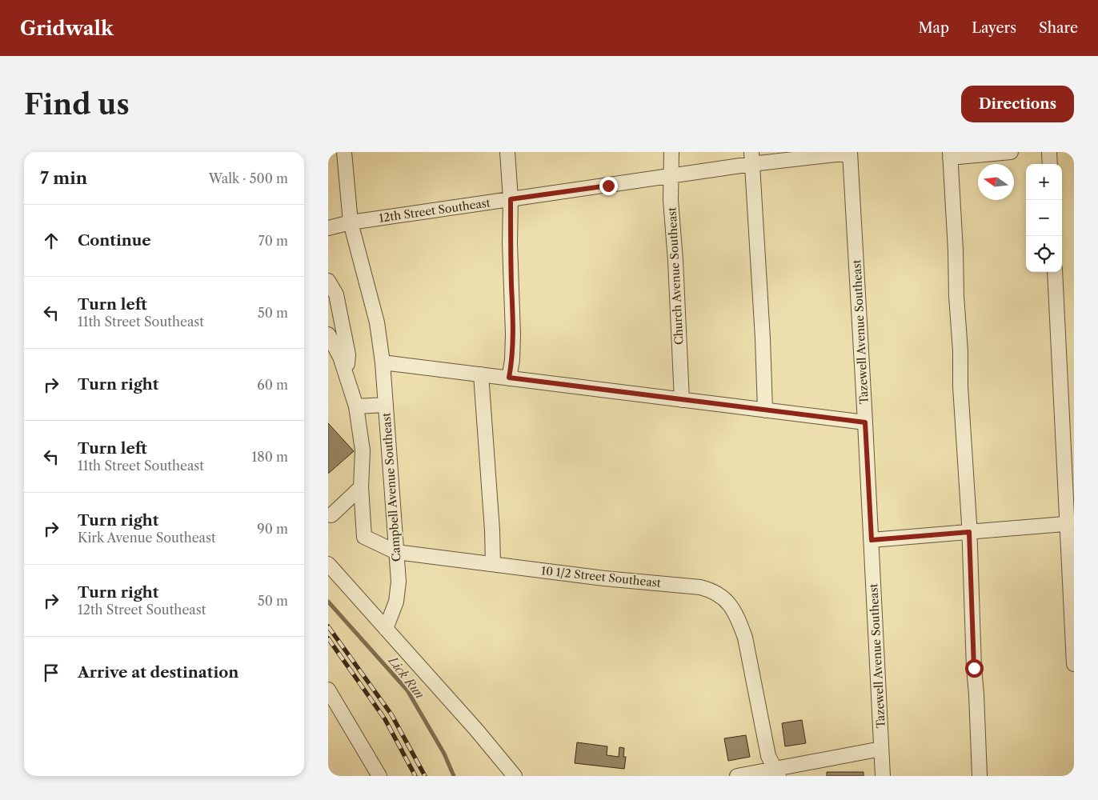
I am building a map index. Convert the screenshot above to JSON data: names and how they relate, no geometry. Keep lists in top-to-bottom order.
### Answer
{
  "streets": {
    "street": [
      "12th Street Southeast",
      "Church Avenue Southeast",
      "Tazewell Avenue Southeast",
      "Campbell Avenue Southeast",
      "10 1/2 Street Southeast"
    ]
  },
  "crossings": [
    ["12th Street Southeast", "Church Avenue Southeast"],
    ["12th Street Southeast", "Tazewell Avenue Southeast"],
    ["12th Street Southeast", "Campbell Avenue Southeast"],
    ["Campbell Avenue Southeast", "10 1/2 Street Southeast"]
  ],
  "water": ["Lick Run"],
  "north": "left",
  "page": {
    "header": "Gridwalk",
    "nav": ["Map", "Layers", "Share"],
    "buttons": "Directions",
    "title": "Find us",
    "heading": ["7 min", "Walk · 500 m"],
    "map_buttons": ["+", "−"],
    "list": [
      ["Continue", "70 m"],
      ["Turn left", "11th Street Southeast", "50 m"],
      ["Turn right", "60 m"],
      ["Turn left", "11th Street Southeast", "180 m"],
      ["Turn right", "Kirk Avenue Southeast", "90 m"],
      ["Turn right", "12th Street Southeast", "50 m"],
      "Arrive at destination"
    ]
  }
}
